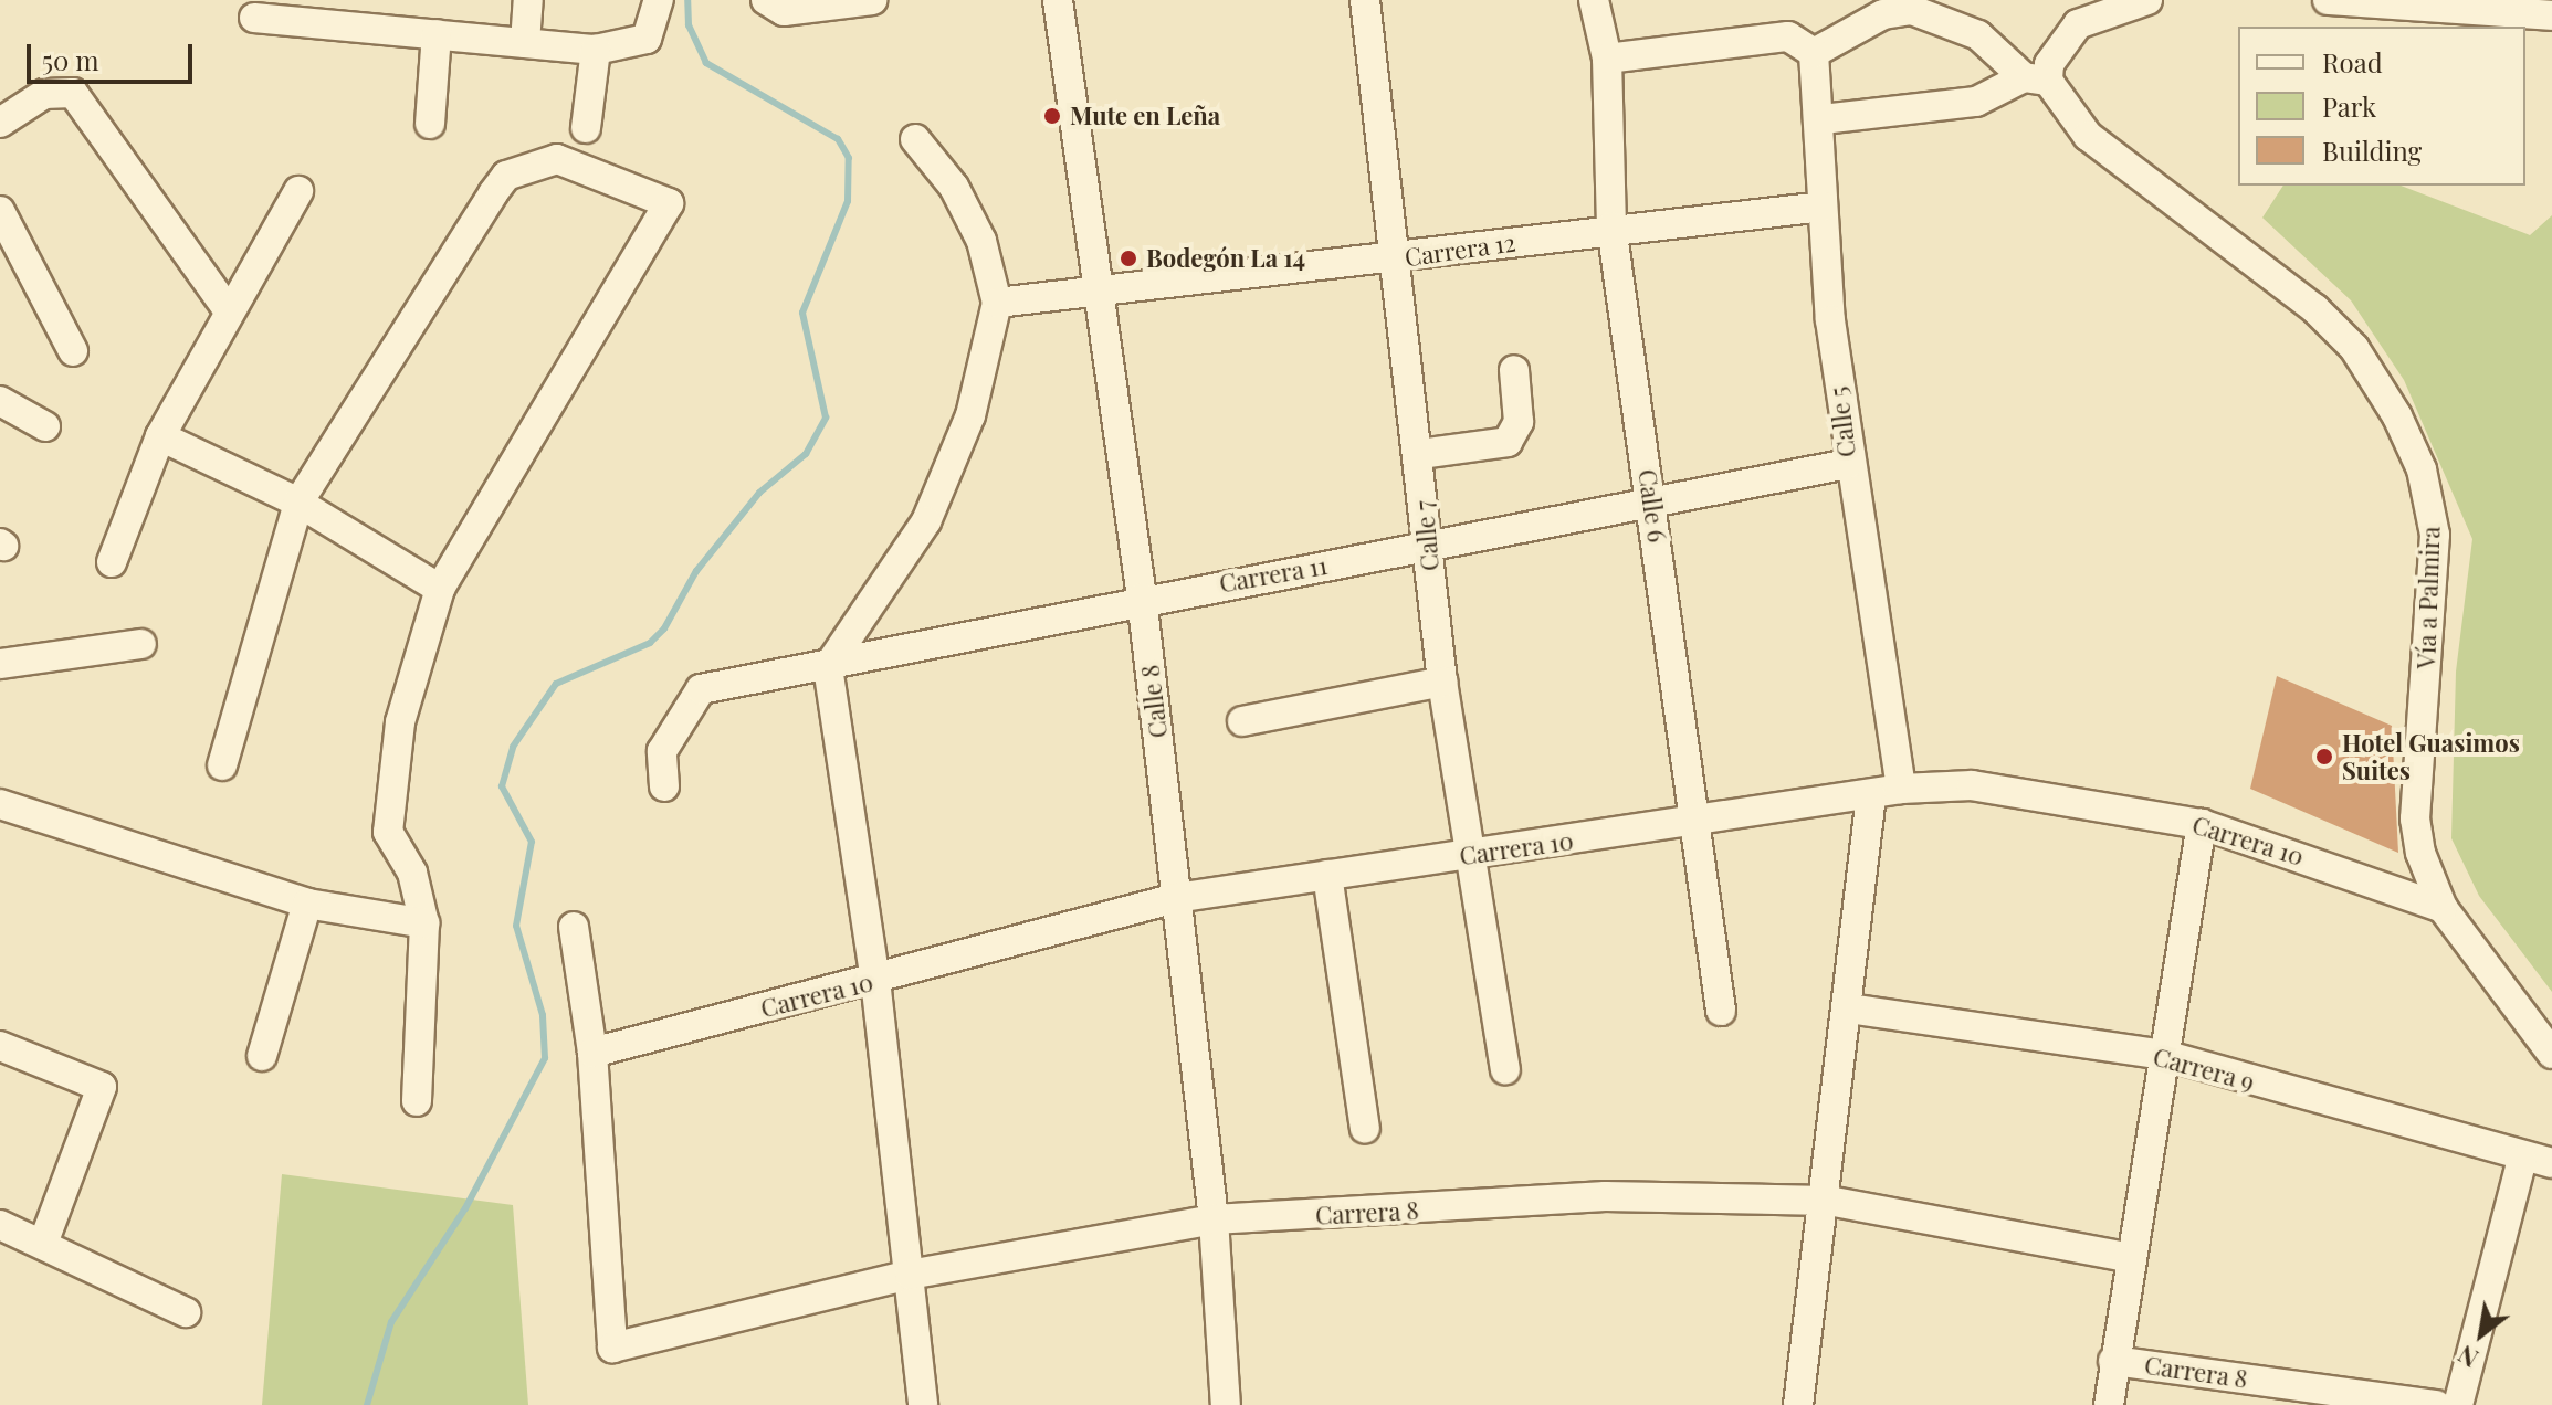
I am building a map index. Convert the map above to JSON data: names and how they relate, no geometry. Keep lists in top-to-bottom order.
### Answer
{
  "streets": {
    "street": [
      "Carrera 12",
      "Calle 5",
      "Calle 6",
      "Calle 7",
      "Carrera 11",
      "Vía a Palmira",
      "Calle 8",
      "Carrera 10",
      "Carrera 9",
      "Carrera 8"
    ]
  },
  "crossings": [
    ["Carrera 12", "Calle 5"],
    ["Carrera 12", "Calle 6"],
    ["Carrera 12", "Calle 7"],
    ["Carrera 12", "Calle 8"],
    ["Calle 5", "Carrera 11"],
    ["Calle 5", "Vía a Palmira"],
    ["Calle 5", "Carrera 10"],
    ["Calle 6", "Carrera 11"],
    ["Calle 6", "Carrera 10"],
    ["Calle 7", "Carrera 11"],
    ["Calle 7", "Carrera 10"],
    ["Carrera 11", "Calle 8"],
    ["Vía a Palmira", "Carrera 10"],
    ["Calle 8", "Carrera 10"],
    ["Calle 8", "Carrera 8"],
    ["Carrera 10", "Carrera 8"]
  ],
  "places": ["Mute en Leña", "Bodegón La 14", "Hotel Guasimos Suites"],
  "legend": ["Road", "Park", "Building"],
  "scale_bar": "50 m",
  "north": "bottom left"
}
